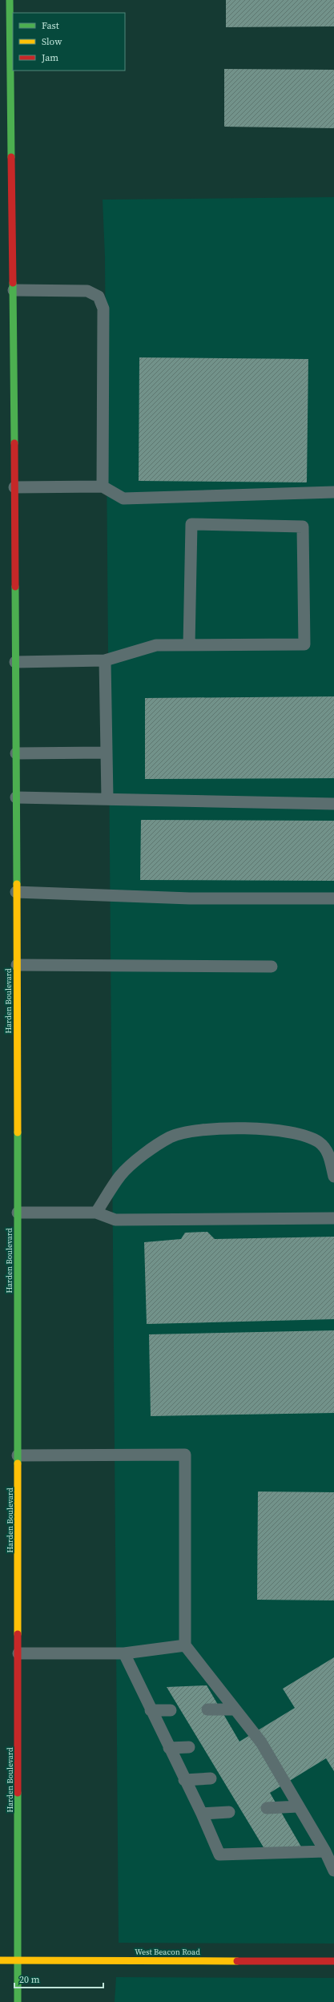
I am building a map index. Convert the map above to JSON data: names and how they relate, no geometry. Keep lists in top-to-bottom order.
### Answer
{
  "streets": {
    "main road": ["Harden Boulevard", "West Beacon Road"]
  },
  "crossings": [
    ["Harden Boulevard", "West Beacon Road"]
  ],
  "legend": ["Fast", "Slow", "Jam"],
  "scale_bar": "20 m"
}
